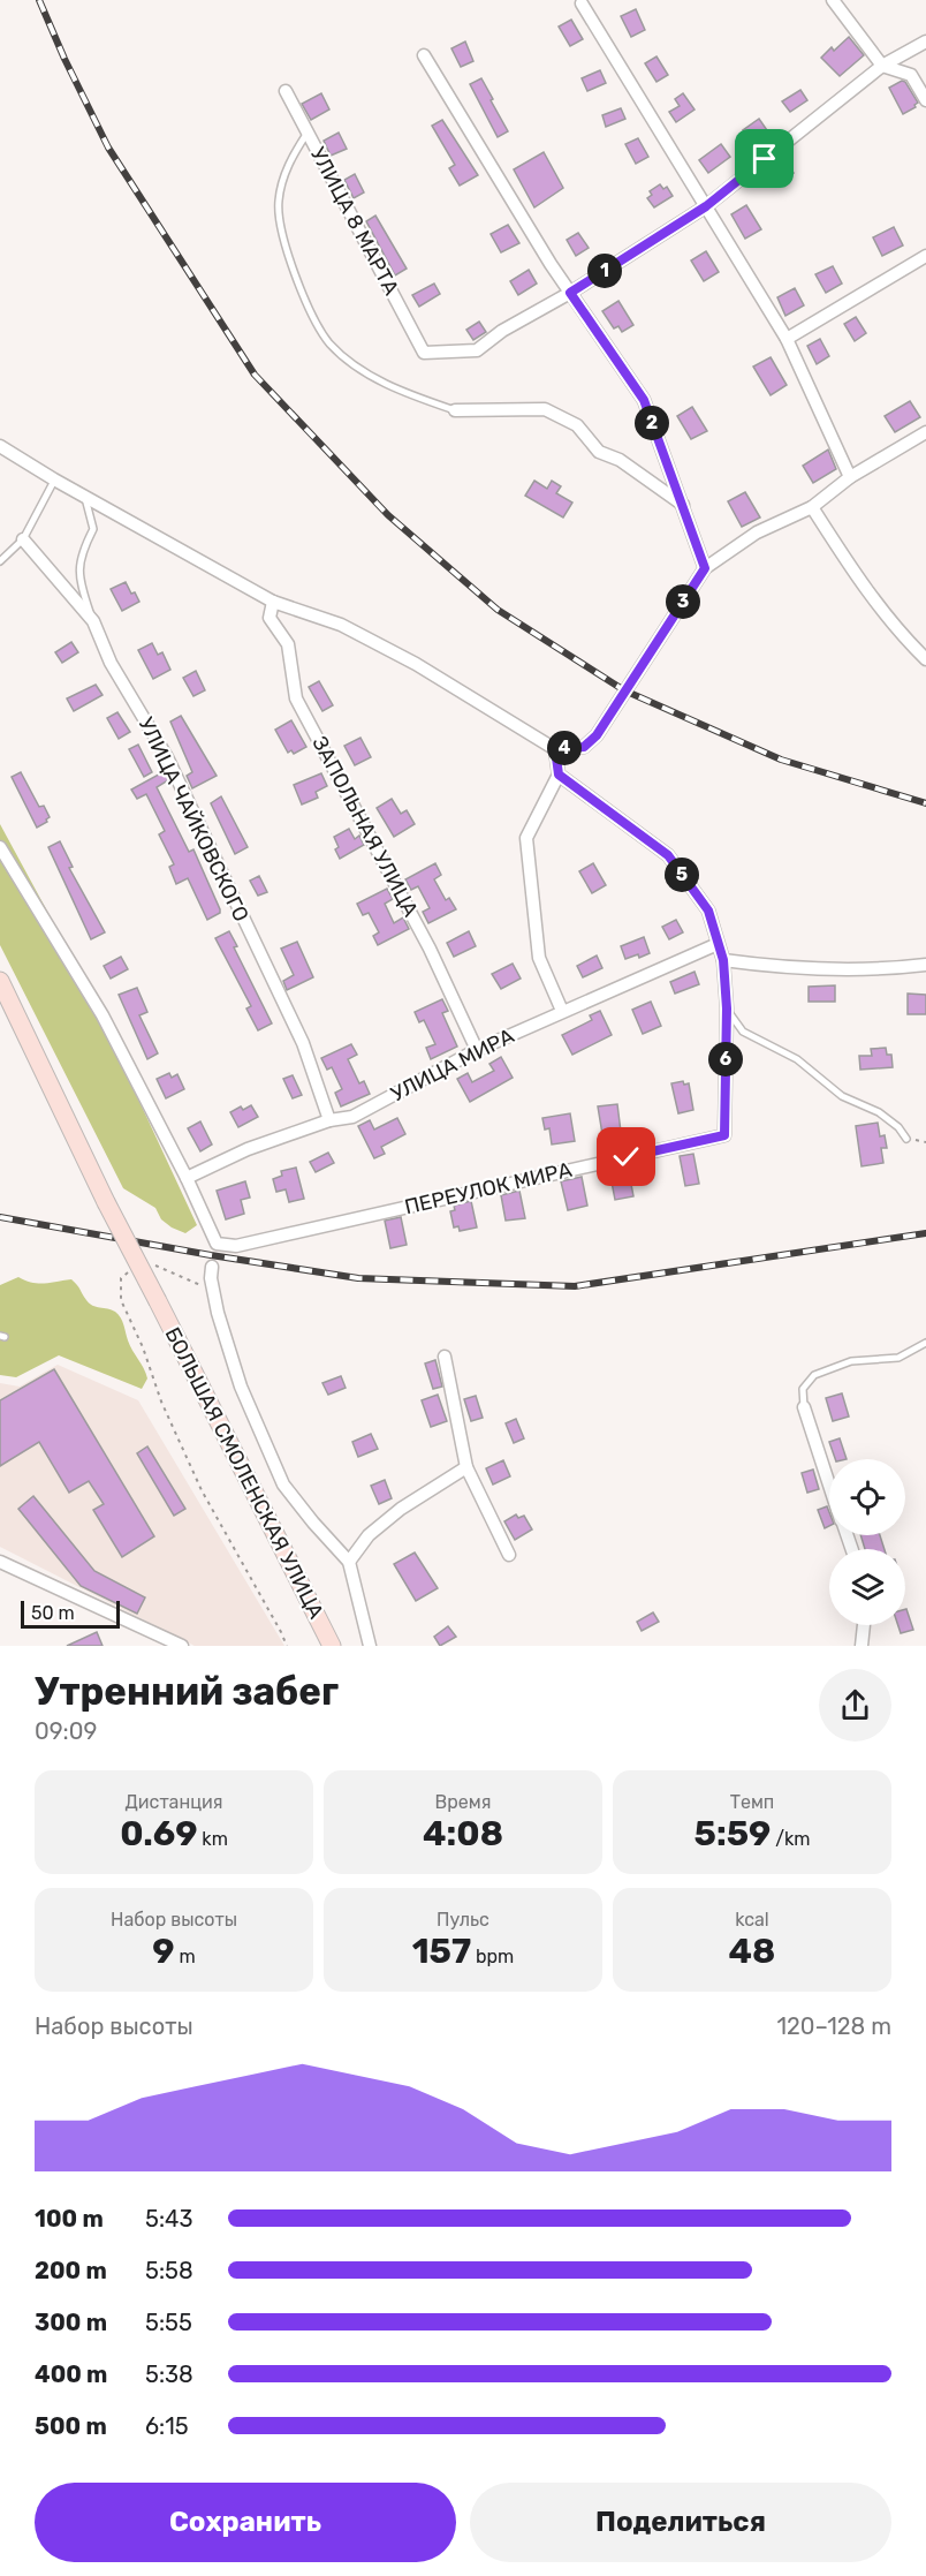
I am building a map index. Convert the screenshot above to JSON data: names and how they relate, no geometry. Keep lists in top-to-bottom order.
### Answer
{
  "streets": {
    "main road": ["БОЛЬШАЯ СМОЛЕНСКАЯ УЛИЦА"],
    "street": [
      "УЛИЦА 8 МАРТА",
      "УЛИЦА ЧАЙКОВСКОГО",
      "ЗАПОЛЬНАЯ УЛИЦА",
      "УЛИЦА МИРА",
      "ПЕРЕУЛОК МИРА"
    ]
  },
  "crossings": [
    ["УЛИЦА ЧАЙКОВСКОГО", "УЛИЦА МИРА"],
    ["ЗАПОЛЬНАЯ УЛИЦА", "УЛИЦА МИРА"],
    ["УЛИЦА МИРА", "ПЕРЕУЛОК МИРА"]
  ],
  "scale_bar": "50 m",
  "page": {
    "pins": [
      "1",
      "2",
      "3",
      "4",
      "5",
      "6"
    ],
    "scale": "50 m",
    "heading": ["Утренний забег", "09:09"],
    "stats": [
      ["Дистанция", "0.69 km"],
      ["Время", "4:08"],
      ["Темп", "5:59 /km"],
      ["Набор высоты", "9 m"],
      ["Пульс", "157 bpm"],
      ["kcal", "48"]
    ],
    "chart": ["Набор высоты", "120–128 m"],
    "list": [
      {
        "name": "100 m",
        "note": "5:43"
      },
      {
        "name": "200 m",
        "note": "5:58"
      },
      {
        "name": "300 m",
        "note": "5:55"
      },
      {
        "name": "400 m",
        "note": "5:38"
      },
      {
        "name": "500 m",
        "note": "6:15"
      }
    ],
    "buttons": ["Сохранить", "Поделиться"]
  }
}
